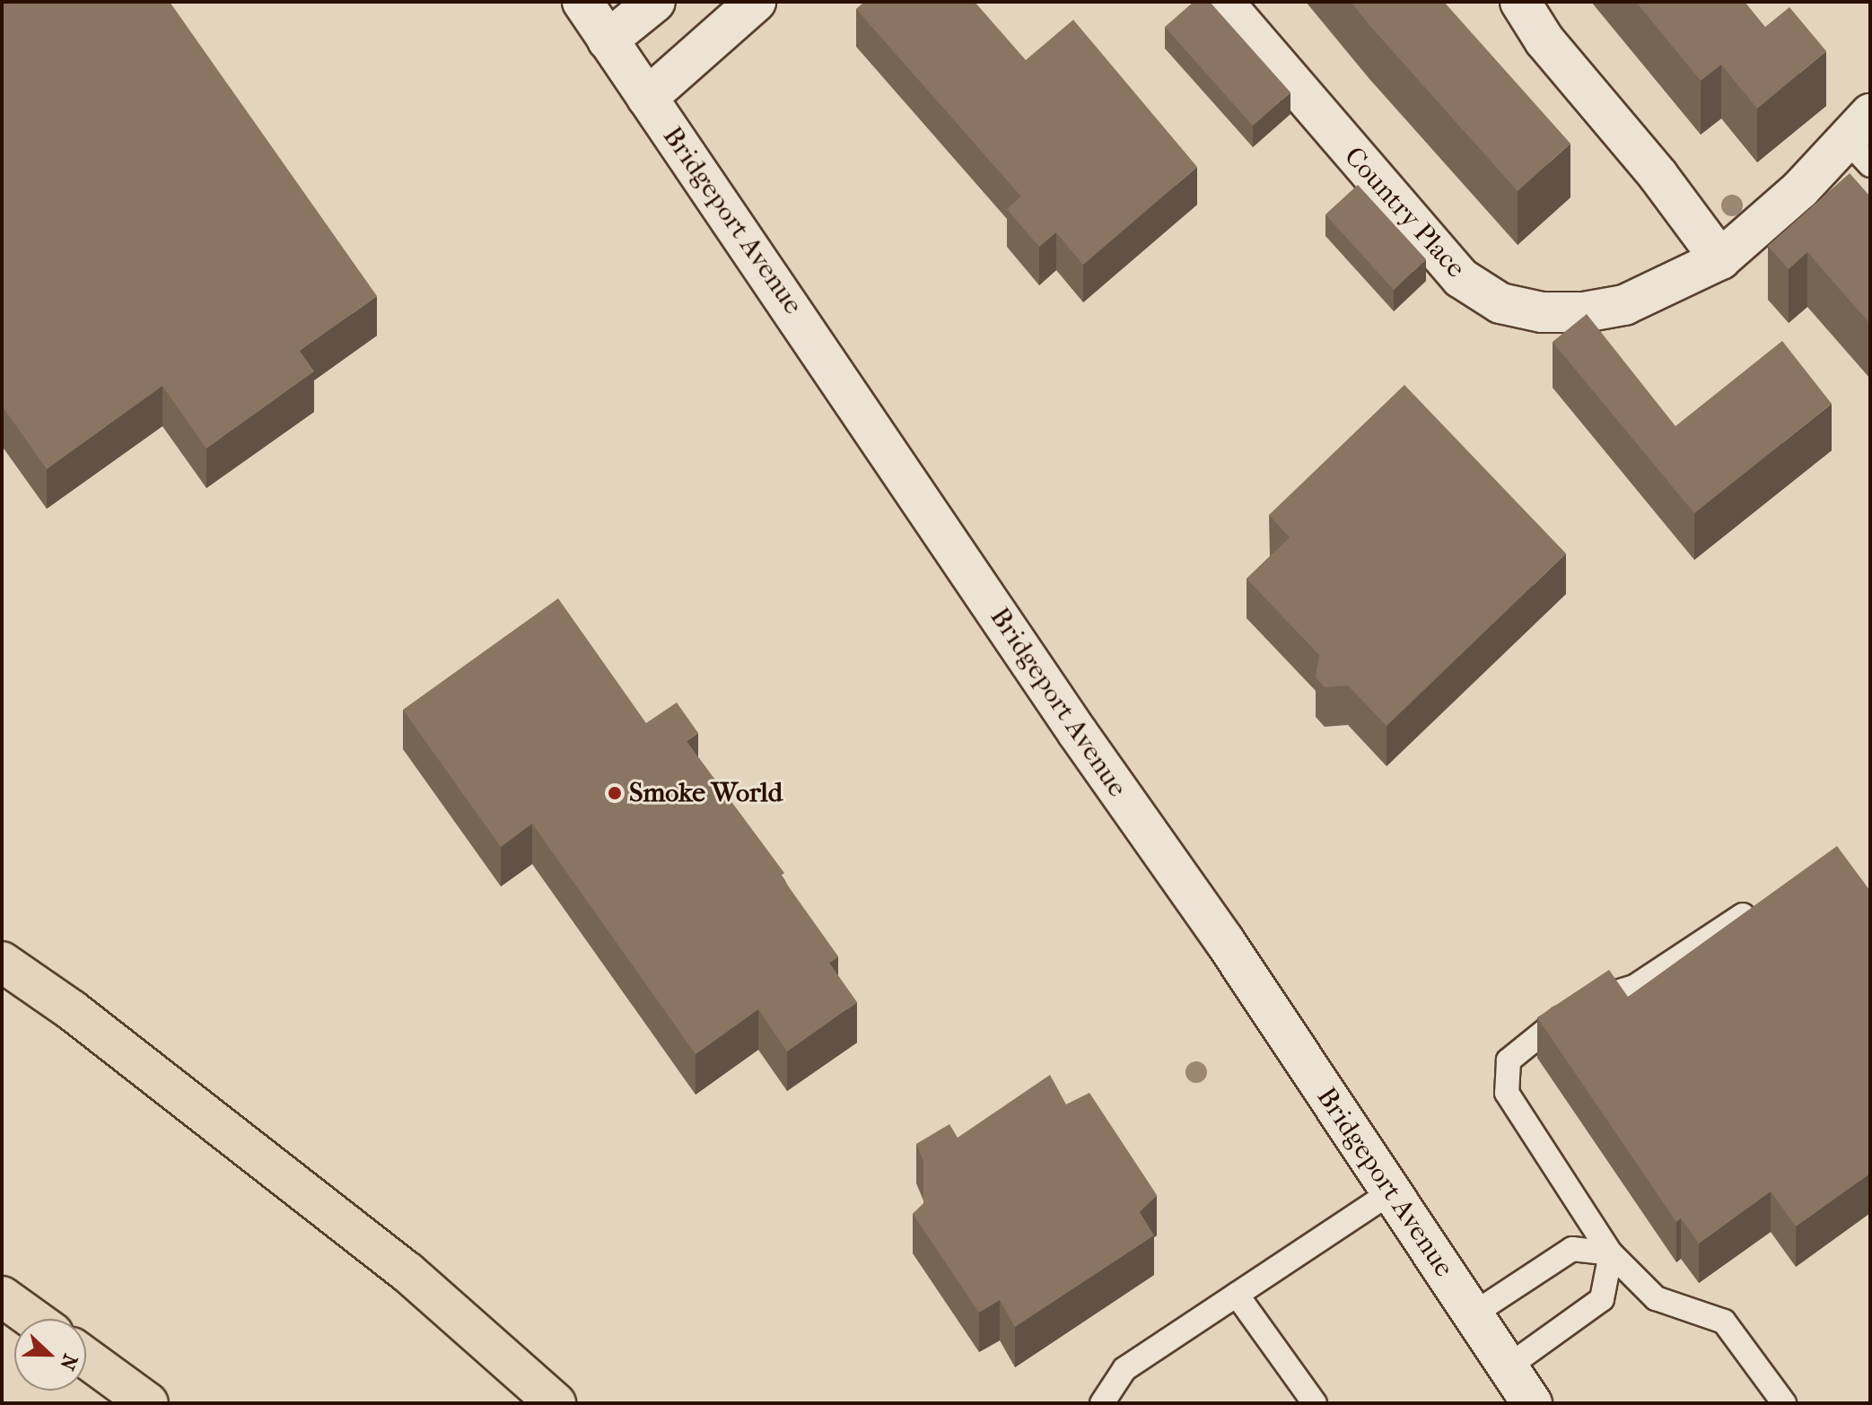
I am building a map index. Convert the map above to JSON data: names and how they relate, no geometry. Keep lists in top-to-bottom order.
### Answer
{
  "streets": {
    "main road": ["Country Place", "Bridgeport Avenue"]
  },
  "places": ["Smoke World"],
  "north": "right"
}
